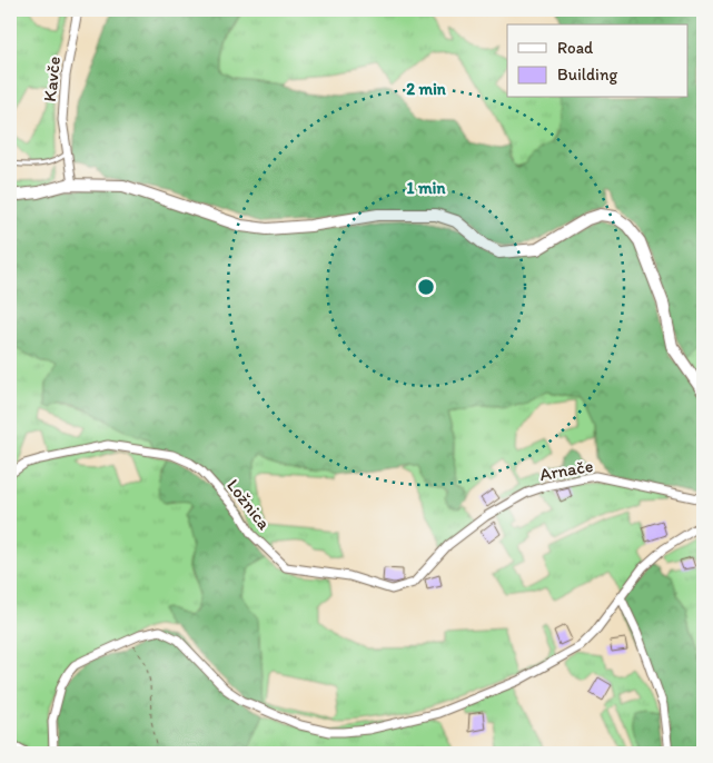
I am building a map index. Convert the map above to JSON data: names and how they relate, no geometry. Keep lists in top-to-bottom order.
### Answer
{
  "streets": {
    "street": ["Kavče", "Arnače", "Ložnica"]
  },
  "crossings": [
    ["Arnače", "Ložnica"]
  ],
  "legend": ["Road", "Building"],
  "rings": ["2 min", "1 min"]
}
